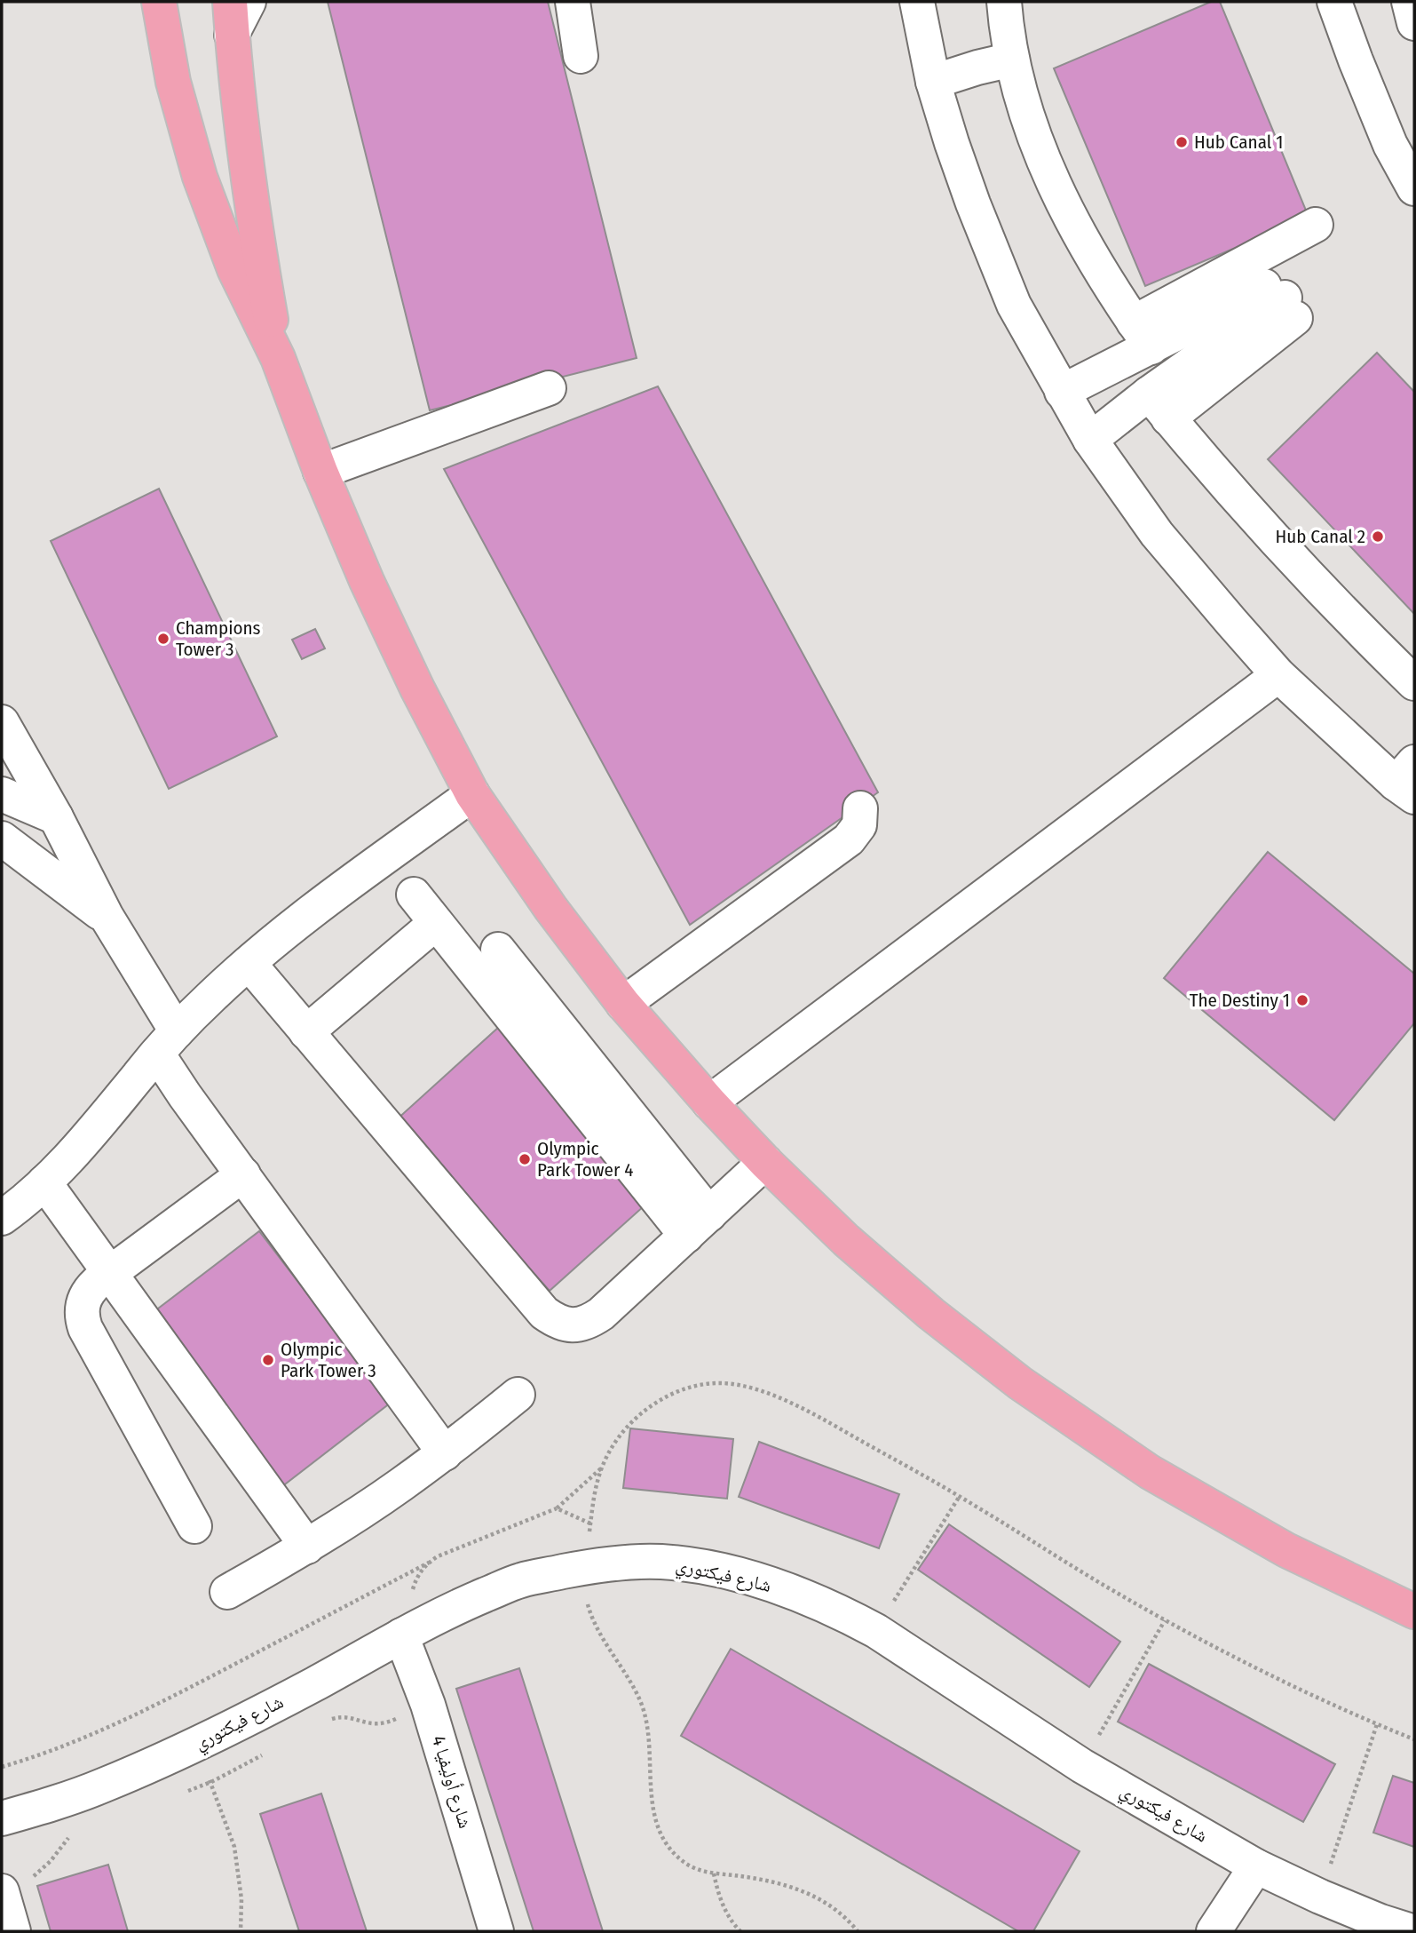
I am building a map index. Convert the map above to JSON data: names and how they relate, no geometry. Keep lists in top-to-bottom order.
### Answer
{
  "streets": {
    "street": ["شارع فيكتوري", "شارع أوليفيا 4"]
  },
  "crossings": [
    ["شارع فيكتوري", "شارع أوليفيا 4"]
  ],
  "places": [
    "Hub Canal 1",
    "Hub Canal 2",
    "Champions Tower 3",
    "The Destiny 1",
    "Olympic Park Tower 4",
    "Olympic Park Tower 3"
  ]
}
